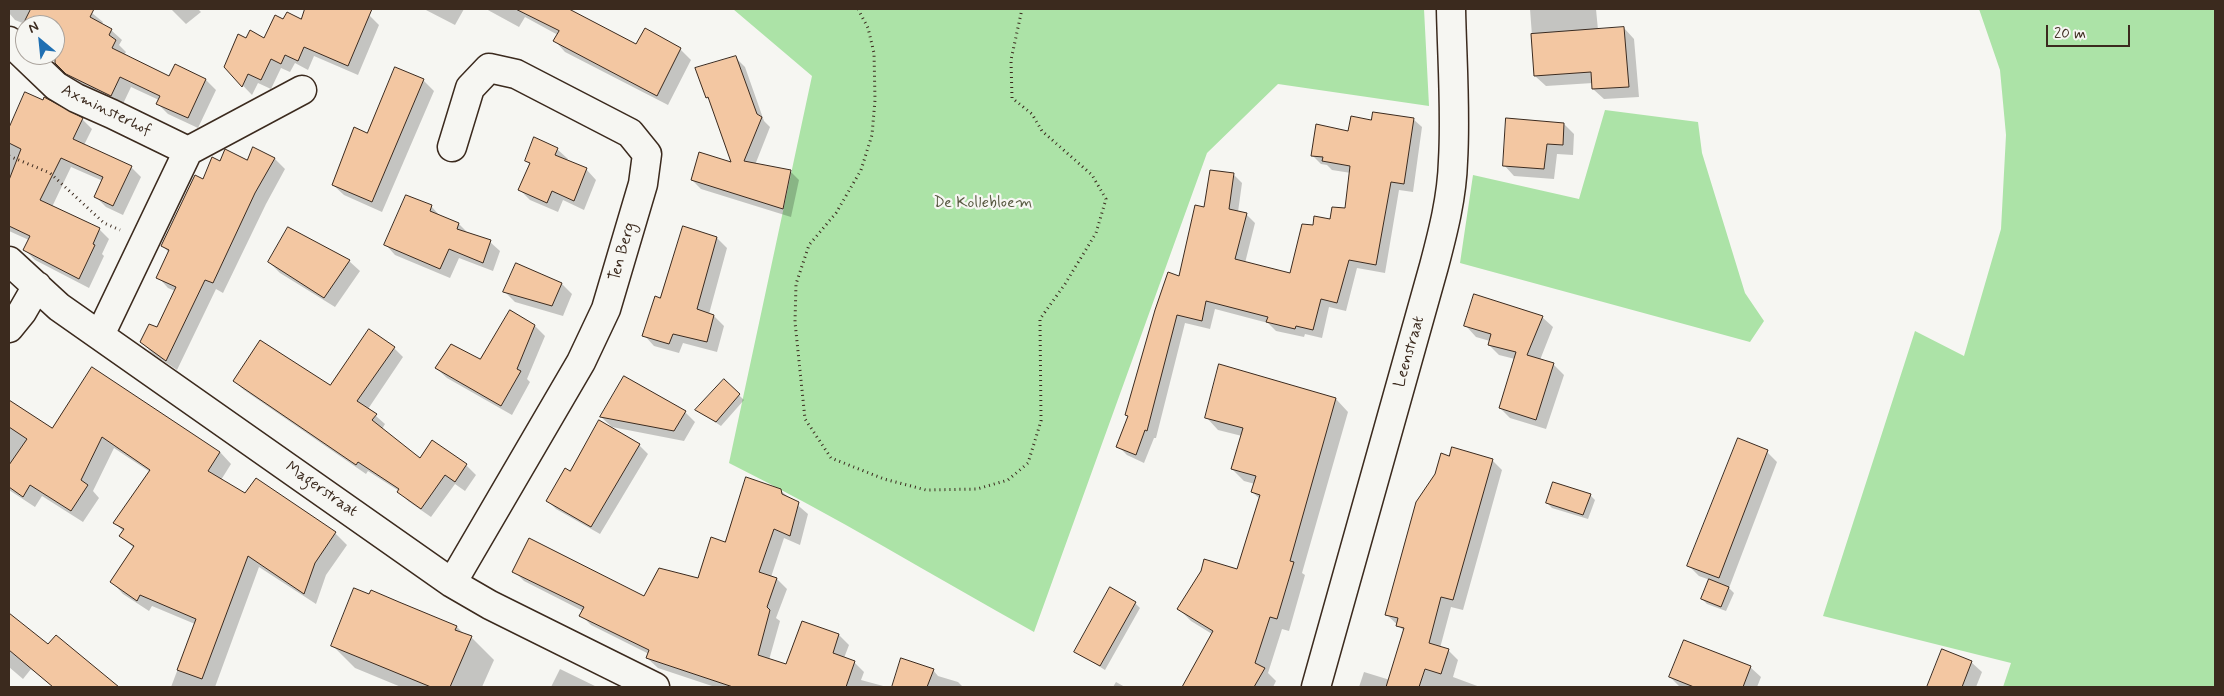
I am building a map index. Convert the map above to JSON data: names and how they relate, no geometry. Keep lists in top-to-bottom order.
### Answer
{
  "streets": {
    "street": [
      "Axminsterhof",
      "Ten Berg",
      "Leenstraat",
      "Magerstraat"
    ]
  },
  "crossings": [
    ["Ten Berg", "Magerstraat"]
  ],
  "parks": ["De Kollebloem"],
  "scale_bar": "20 m",
  "north": "top left"
}
